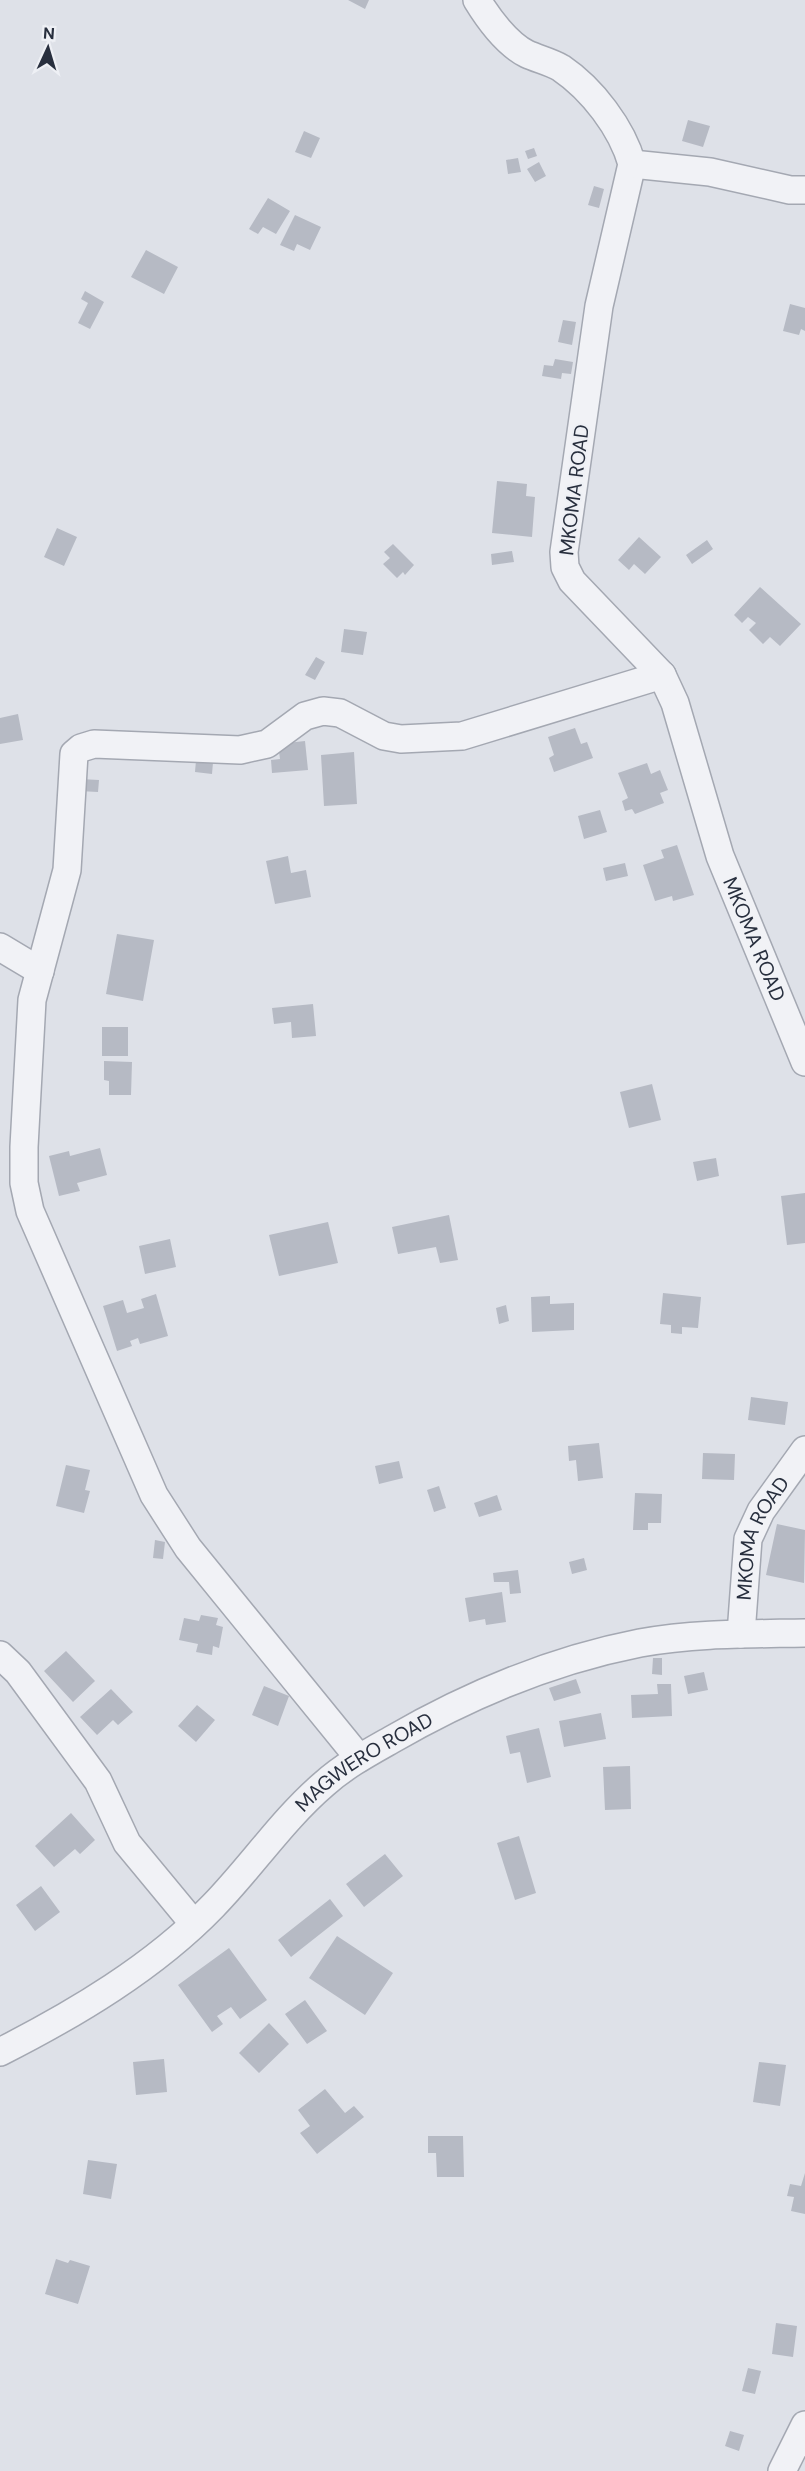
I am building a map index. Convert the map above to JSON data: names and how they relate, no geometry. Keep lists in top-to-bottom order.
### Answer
{
  "streets": {
    "street": ["MKOMA ROAD", "MAGWERO ROAD"]
  },
  "crossings": [
    ["MKOMA ROAD", "MAGWERO ROAD"]
  ],
  "north": "top"
}
